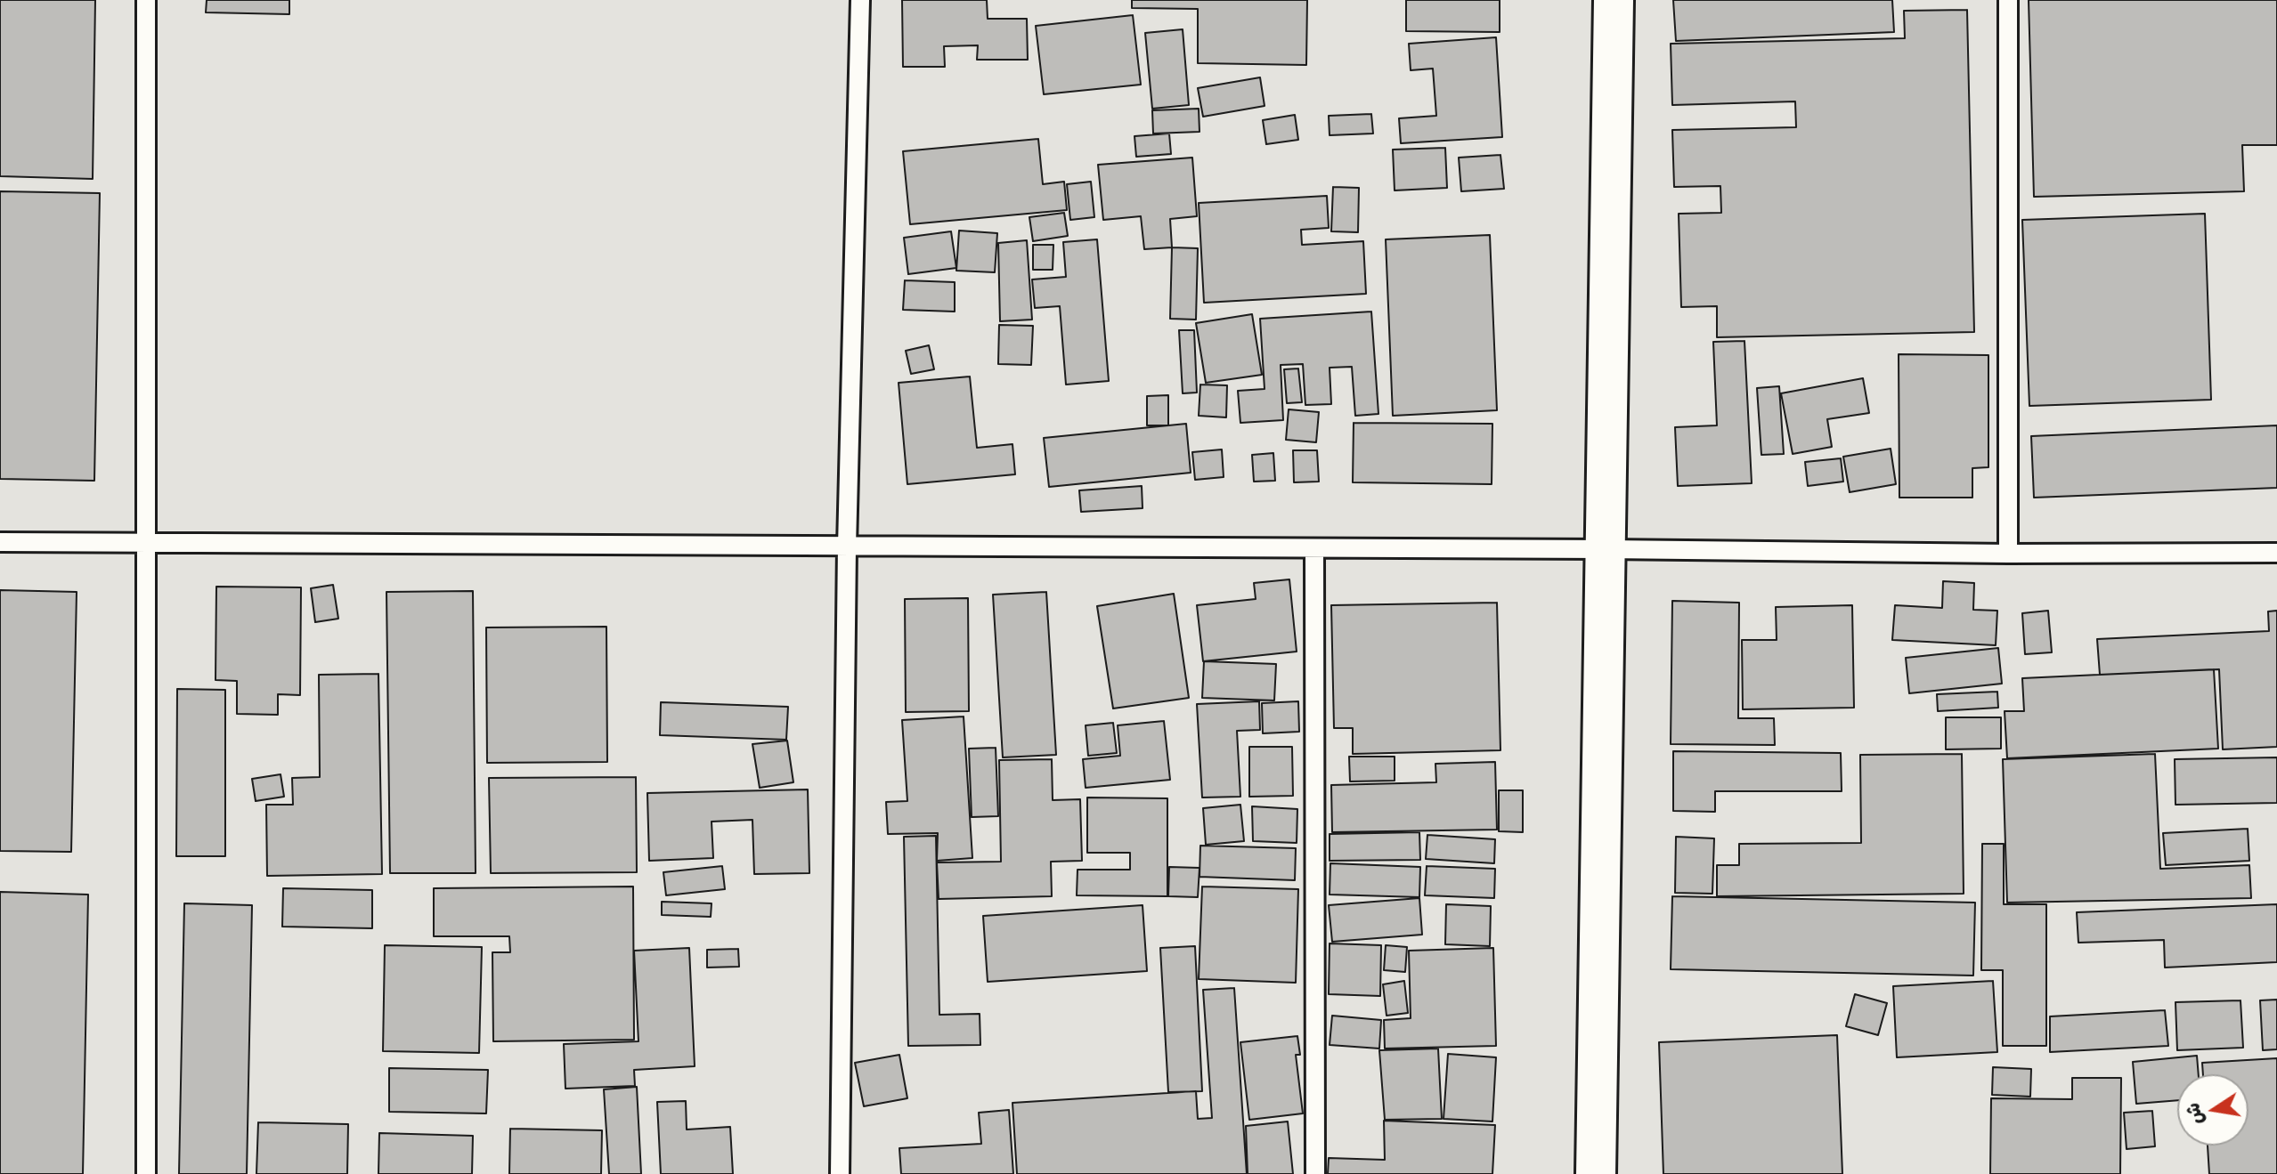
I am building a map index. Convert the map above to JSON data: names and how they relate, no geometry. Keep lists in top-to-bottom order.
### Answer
{
  "north": "left"
}
